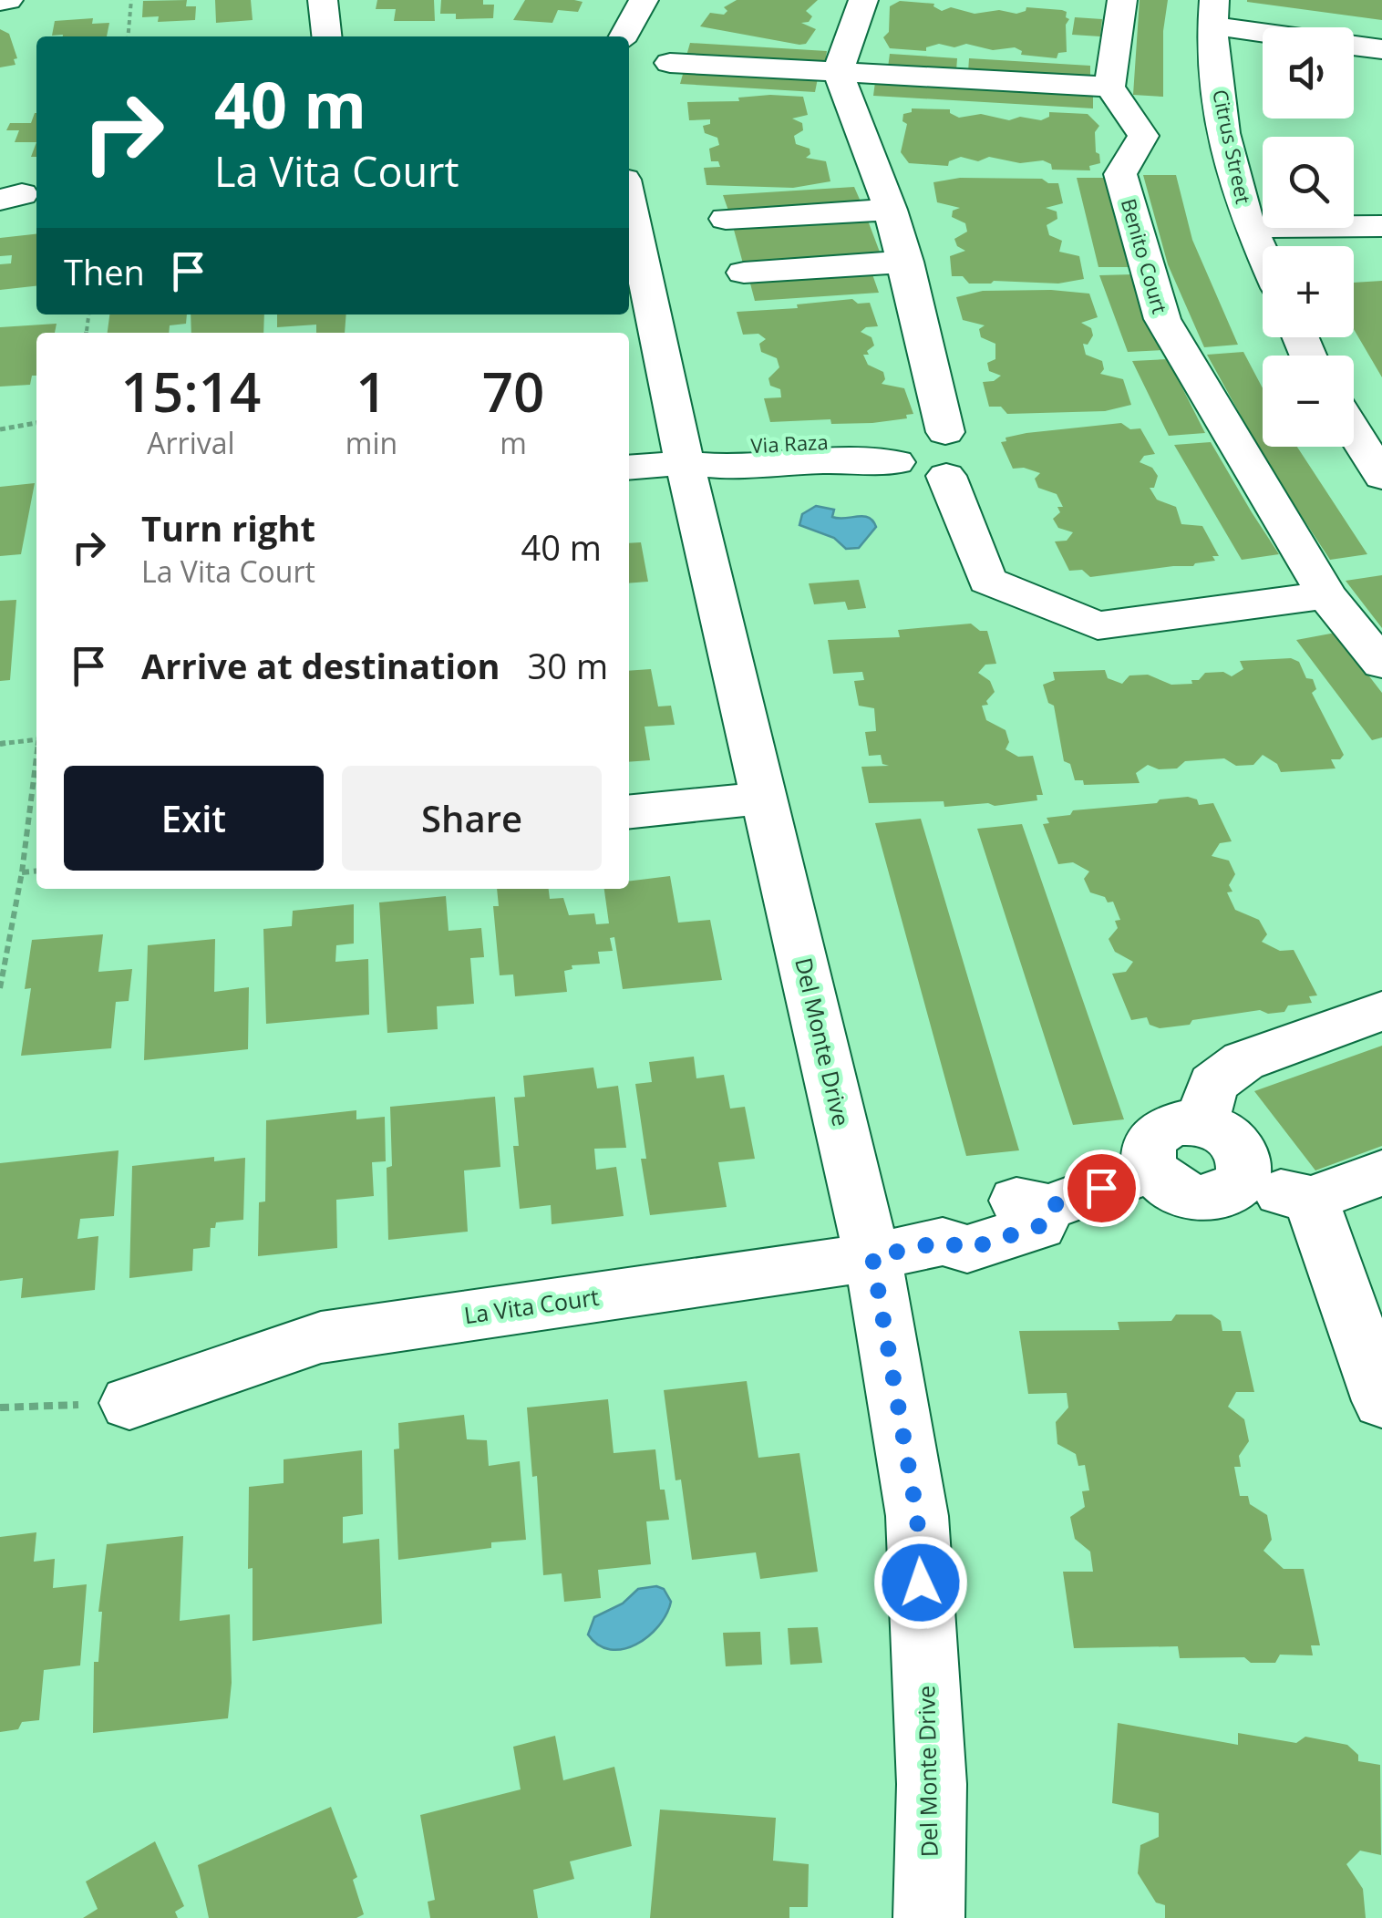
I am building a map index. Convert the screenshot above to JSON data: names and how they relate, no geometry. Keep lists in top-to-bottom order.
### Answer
{
  "streets": {
    "street": [
      "Citrus Street",
      "Benito Court",
      "Via Raza",
      "Del Monte Drive",
      "La Vita Court"
    ]
  },
  "crossings": [
    ["Via Raza", "Del Monte Drive"],
    ["Del Monte Drive", "La Vita Court"]
  ],
  "page": {
    "map_buttons": ["+", "−"],
    "turn": ["40 m", "La Vita Court"],
    "then": "Then",
    "eta": [
      "15:14",
      "Arrival",
      "1",
      "min",
      "70",
      "m"
    ],
    "list": [
      {
        "name": "Turn right",
        "note": "La Vita Court",
        "value": "40 m"
      },
      {
        "name": "Arrive at destination",
        "value": "30 m"
      }
    ],
    "buttons": ["Exit", "Share"]
  }
}
